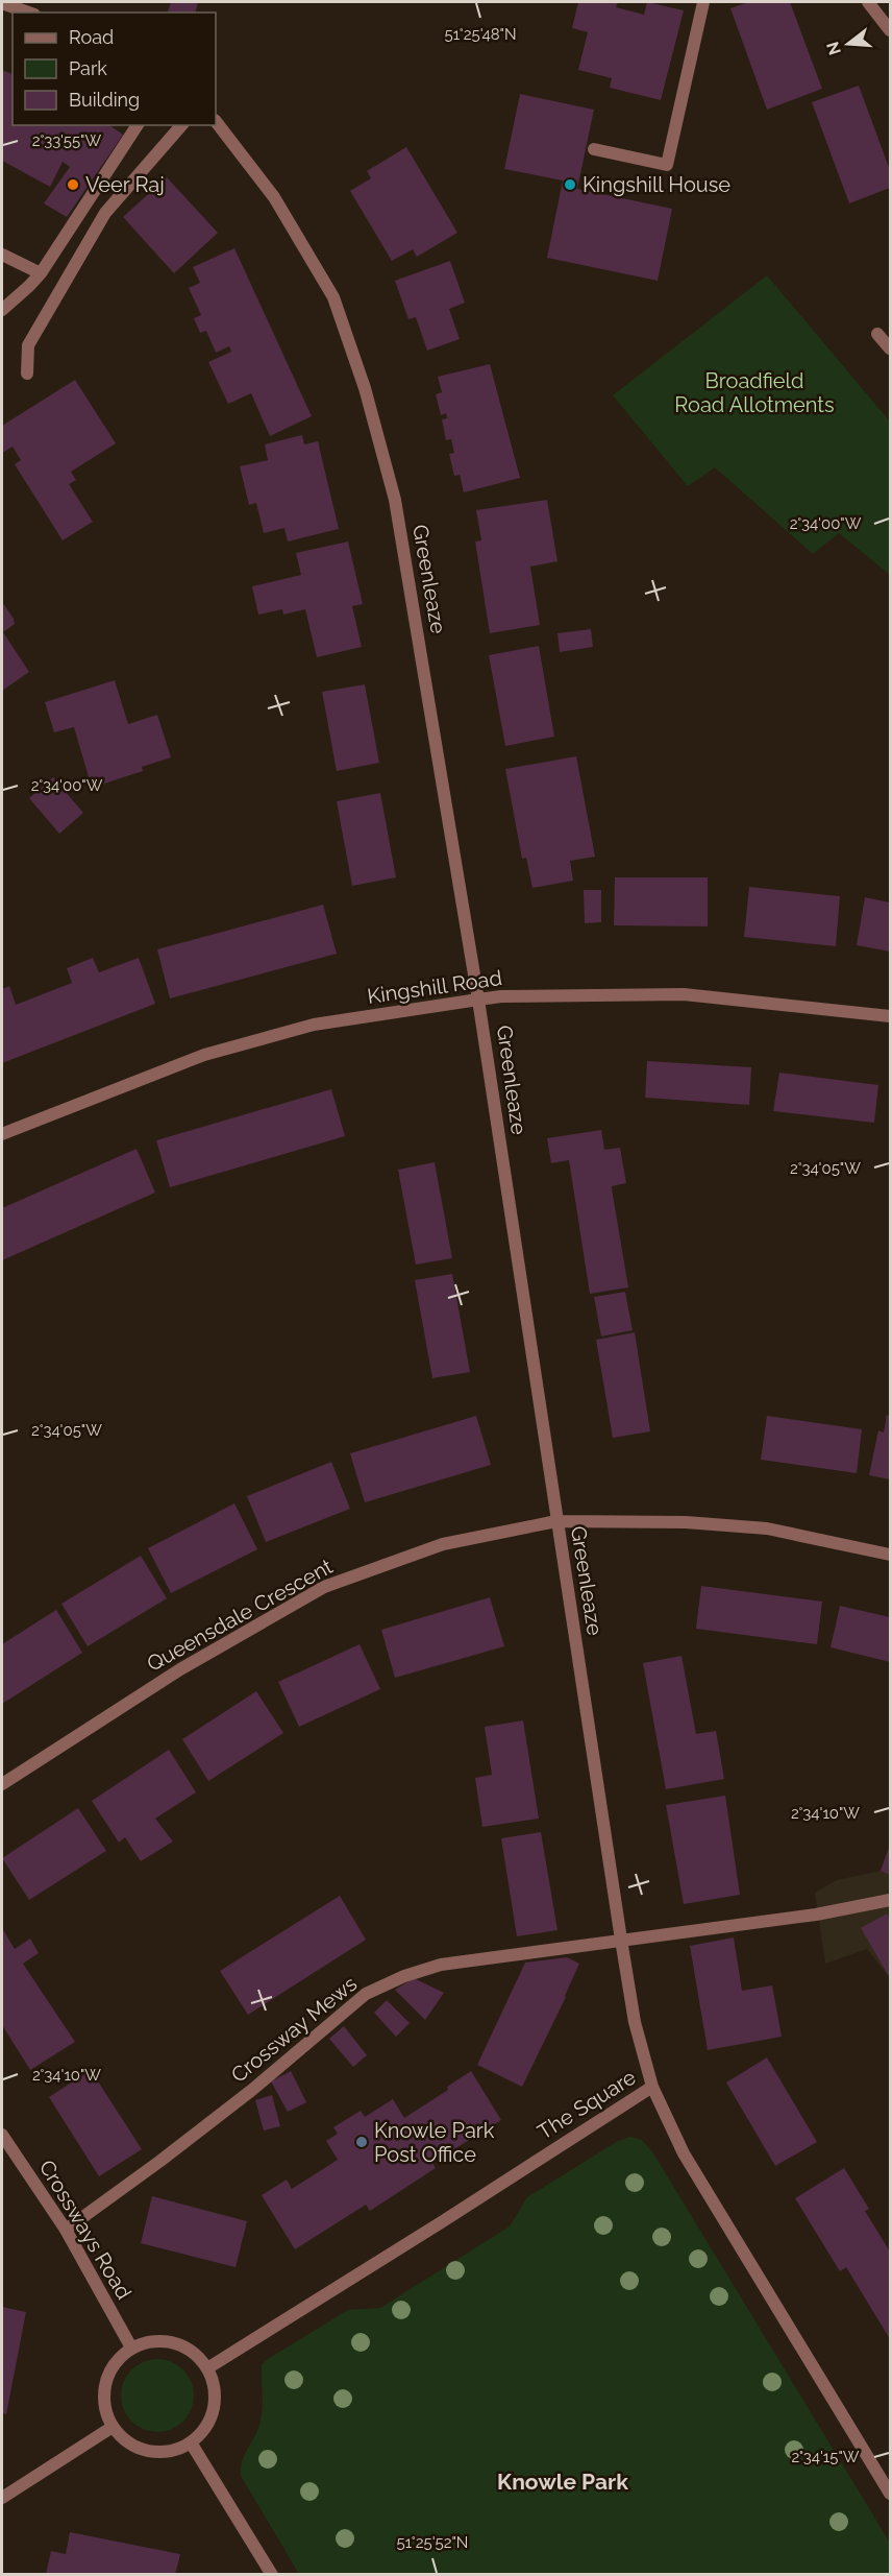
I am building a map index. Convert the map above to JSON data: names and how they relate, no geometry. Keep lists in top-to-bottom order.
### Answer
{
  "streets": {
    "street": [
      "Greenleaze",
      "Kingshill Road",
      "Queensdale Crescent",
      "Crossway Mews",
      "The Square",
      "Crossways Road"
    ]
  },
  "crossings": [
    ["Greenleaze", "Kingshill Road"],
    ["Greenleaze", "Queensdale Crescent"],
    ["Greenleaze", "Crossway Mews"],
    ["Greenleaze", "The Square"],
    ["Crossway Mews", "Crossways Road"],
    ["The Square", "Crossways Road"]
  ],
  "districts": ["Knowle Park"],
  "parks": ["Broadfield Road Allotments"],
  "places": ["Veer Raj", "Kingshill House", "Knowle Park Post Office"],
  "legend": ["Road", "Park", "Building"],
  "north": "left",
  "coordinates": [
    "51°25'48\"N",
    "2°33'55\"W",
    "2°34'00\"W",
    "2°34'05\"W",
    "2°34'10\"W",
    "2°34'15\"W",
    "51°25'52\"N"
  ]
}
